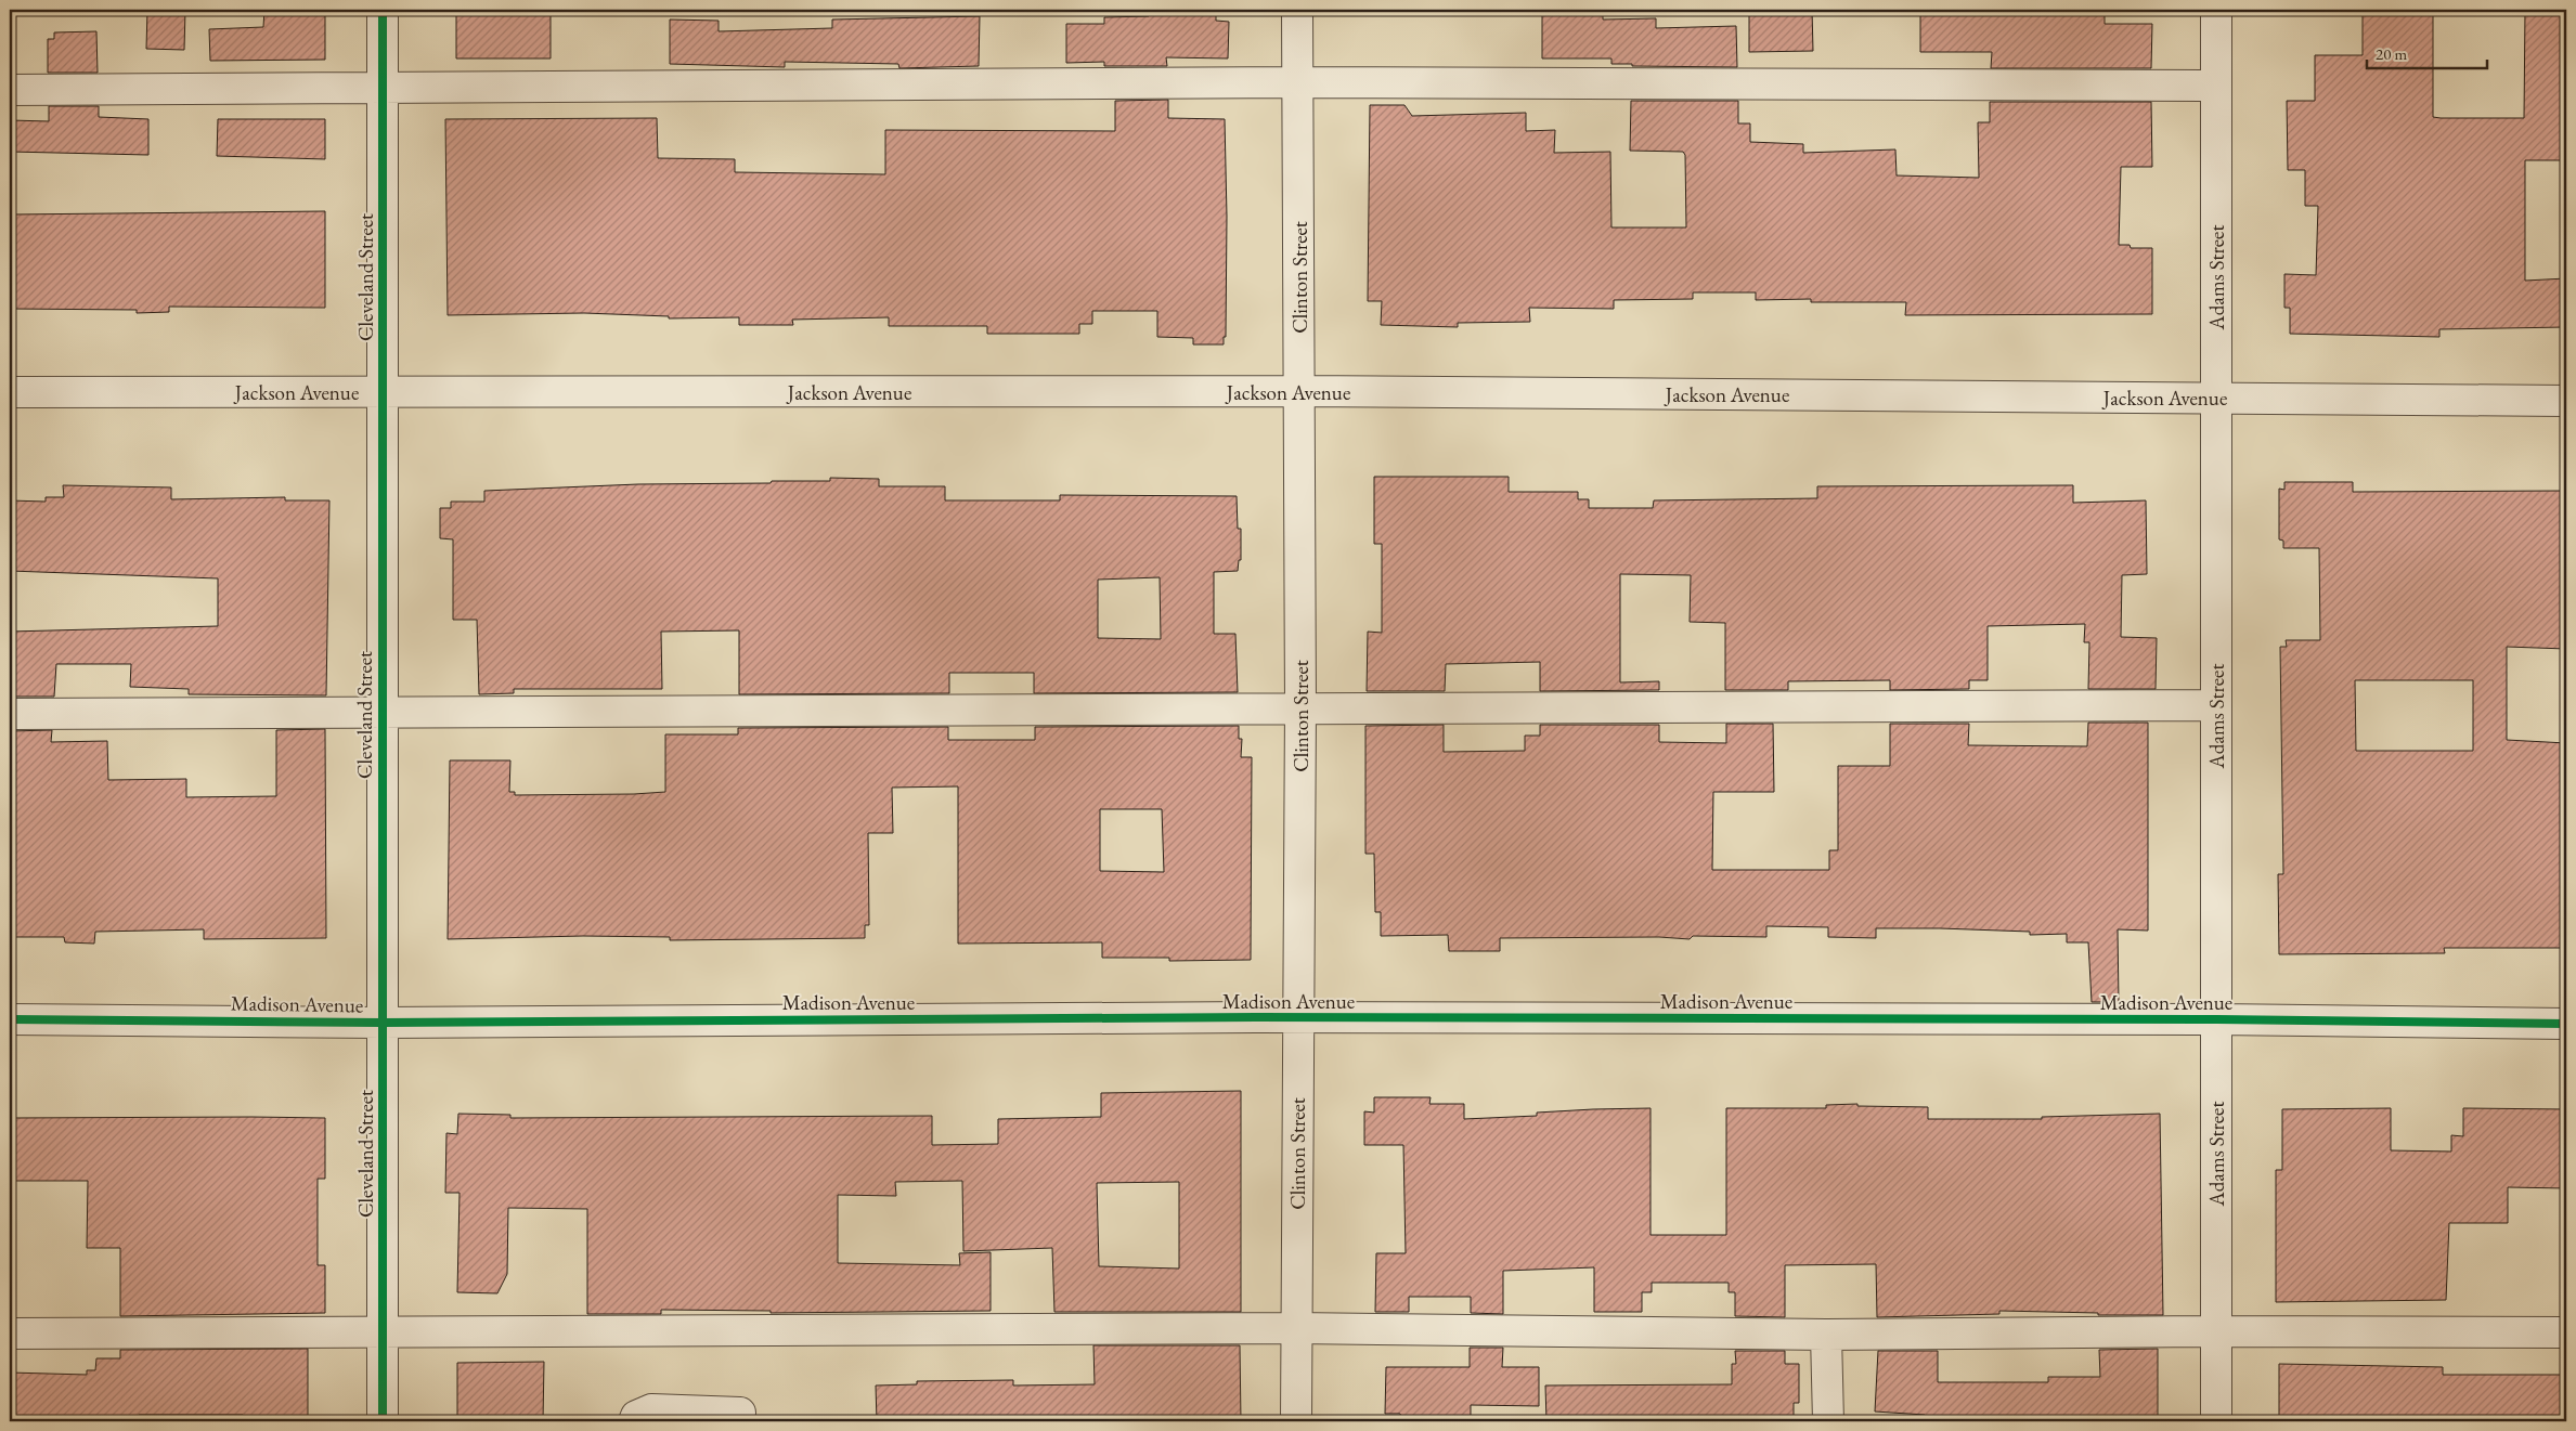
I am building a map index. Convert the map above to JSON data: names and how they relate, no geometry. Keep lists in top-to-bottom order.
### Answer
{
  "streets": {
    "street": [
      "Cleveland Street",
      "Clinton Street",
      "Adams Street",
      "Jackson Avenue",
      "Madison Avenue"
    ]
  },
  "crossings": [
    ["Cleveland Street", "Jackson Avenue"],
    ["Cleveland Street", "Madison Avenue"],
    ["Clinton Street", "Jackson Avenue"],
    ["Clinton Street", "Madison Avenue"],
    ["Adams Street", "Jackson Avenue"],
    ["Adams Street", "Madison Avenue"]
  ],
  "scale_bar": "20 m"
}
